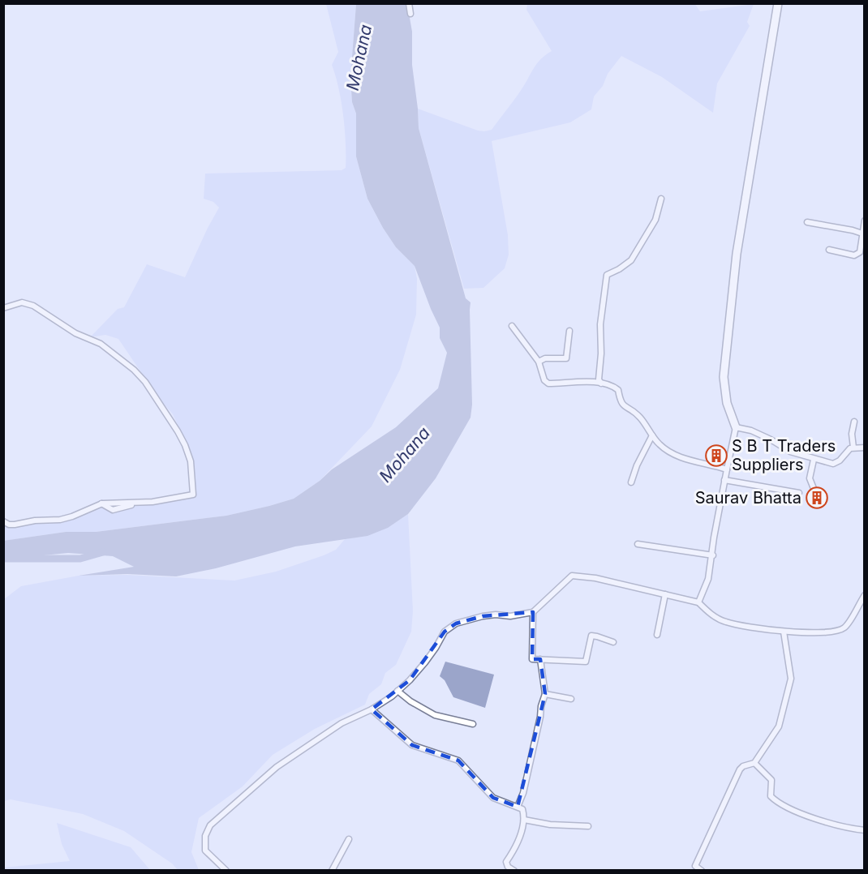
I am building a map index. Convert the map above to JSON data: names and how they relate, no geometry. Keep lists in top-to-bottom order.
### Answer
{
  "water": ["Mohana"],
  "places": {
    "building": ["S B T Traders Suppliers", "Saurav Bhatta"]
  }
}
